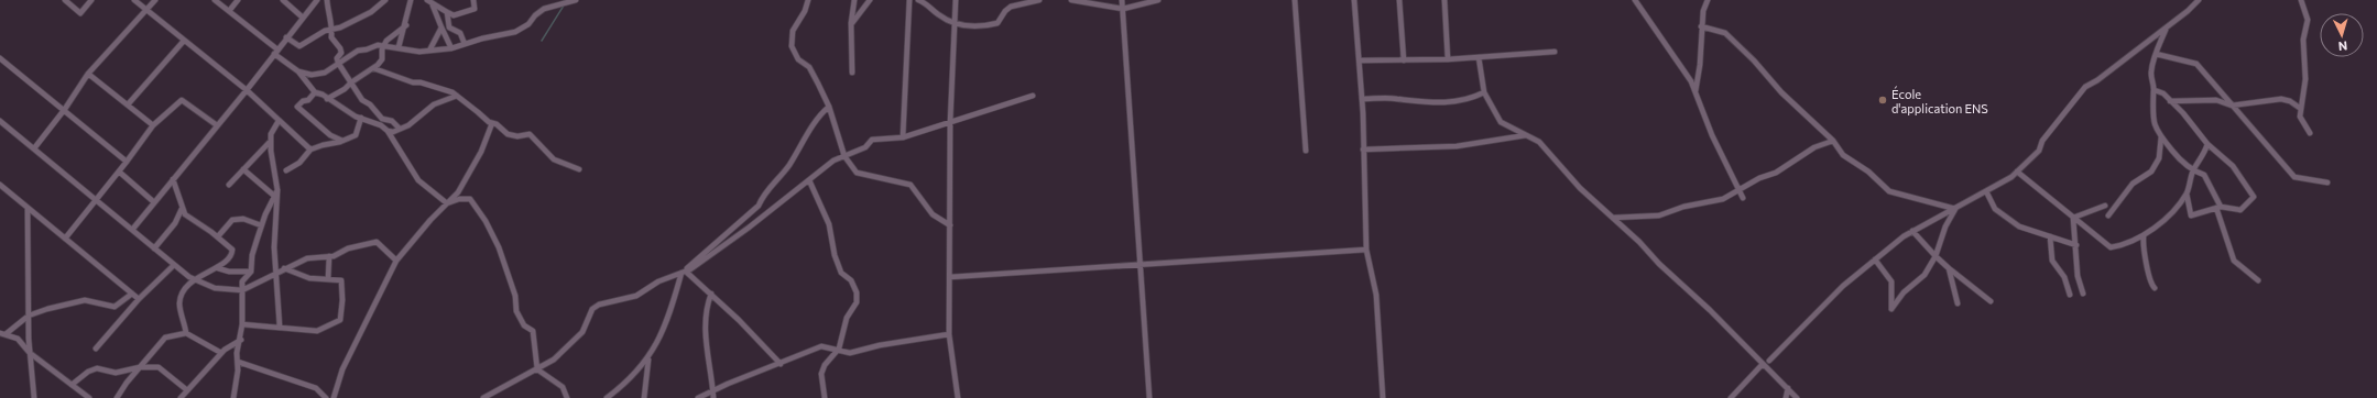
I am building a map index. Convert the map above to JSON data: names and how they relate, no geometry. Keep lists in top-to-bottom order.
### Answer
{
  "places": ["École d'application ENS"],
  "north": "bottom"
}
